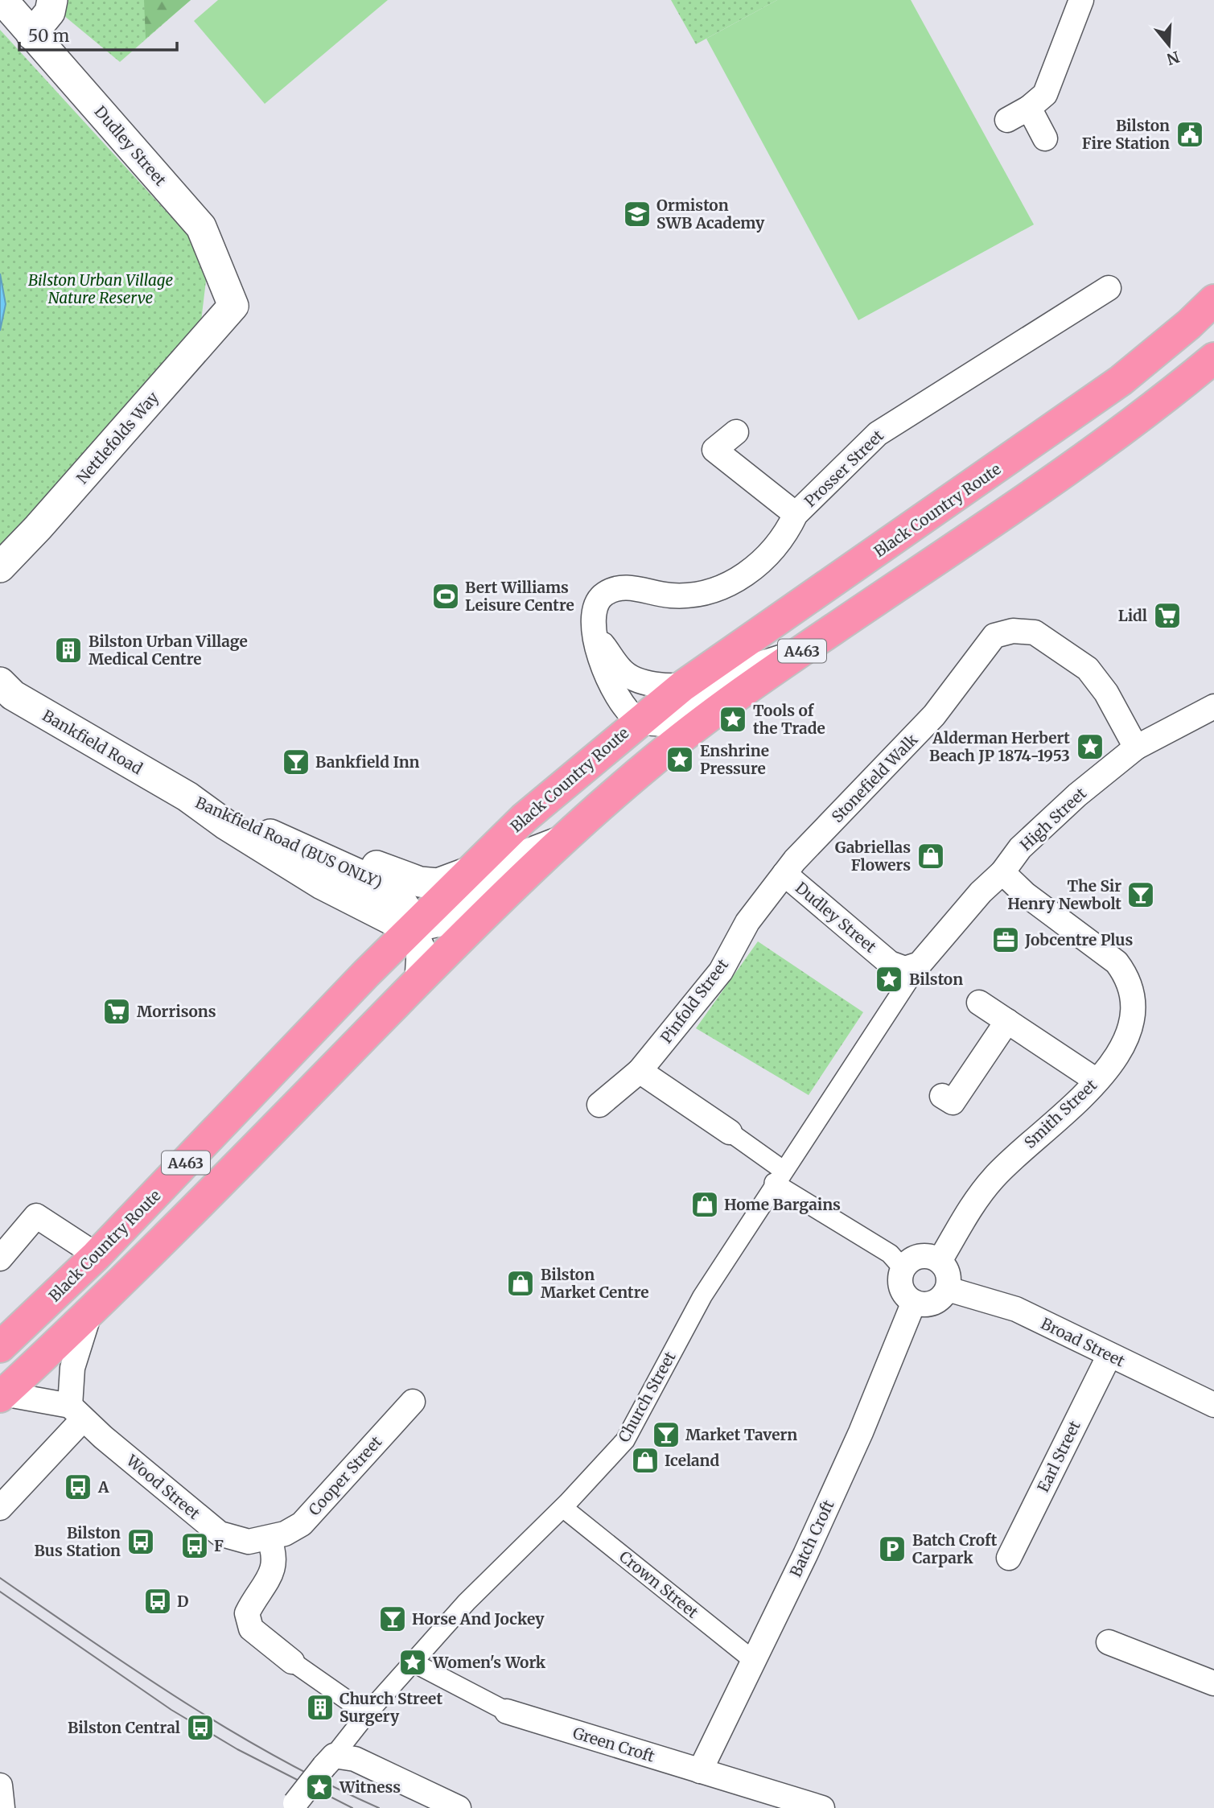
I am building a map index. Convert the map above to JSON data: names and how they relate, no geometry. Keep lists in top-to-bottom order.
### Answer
{
  "streets": {
    "highway": ["Black Country Route", "A463"],
    "street": [
      "Dudley Street",
      "Nettlefolds Way",
      "Prosser Street",
      "Bankfield Road",
      "Stonefield Walk",
      "High Street",
      "Bankfield Road (BUS ONLY)",
      "Pinfold Street",
      "Smith Street",
      "Broad Street",
      "Church Street",
      "Earl Street",
      "Cooper Street",
      "Wood Street",
      "Batch Croft",
      "Crown Street",
      "Green Croft"
    ]
  },
  "crossings": [
    ["Dudley Street", "Nettlefolds Way"],
    ["Dudley Street", "Stonefield Walk"],
    ["Dudley Street", "High Street"],
    ["Dudley Street", "Pinfold Street"],
    ["Dudley Street", "Church Street"],
    ["Black Country Route", "Bankfield Road"],
    ["Black Country Route", "Bankfield Road (BUS ONLY)"],
    ["A463", "Bankfield Road (BUS ONLY)"],
    ["A463", "Wood Street"],
    ["Bankfield Road", "Bankfield Road (BUS ONLY)"],
    ["Stonefield Walk", "High Street"],
    ["Stonefield Walk", "Pinfold Street"],
    ["High Street", "Smith Street"],
    ["High Street", "Church Street"],
    ["Smith Street", "Broad Street"],
    ["Smith Street", "Batch Croft"],
    ["Broad Street", "Earl Street"],
    ["Broad Street", "Batch Croft"],
    ["Church Street", "Crown Street"],
    ["Church Street", "Green Croft"],
    ["Cooper Street", "Wood Street"],
    ["Batch Croft", "Crown Street"],
    ["Batch Croft", "Green Croft"]
  ],
  "parks": ["Bilston Urban Village Nature Reserve"],
  "places": {
    "public building": ["Bilston Fire Station"],
    "school or university": ["Ormiston SWB Academy"],
    "sports": ["Bert Williams Leisure Centre"],
    "supermarket": ["Lidl", "Morrisons"],
    "building": ["Bilston Urban Village Medical Centre", "Church Street Surgery"],
    "place": [
      "Tools of the Trade",
      "Alderman Herbert Beach JP 1874-1953",
      "Enshrine Pressure",
      "Bilston",
      "Women's Work",
      "Witness"
    ],
    "bar": [
      "Bankfield Inn",
      "The Sir Henry Newbolt",
      "Market Tavern",
      "Horse And Jockey"
    ],
    "shop": [
      "Gabriellas Flowers",
      "Home Bargains",
      "Bilston Market Centre",
      "Iceland"
    ],
    "office": ["Jobcentre Plus"],
    "bus stop": [
      "A",
      "Bilston Bus Station",
      "F",
      "D",
      "Bilston Central"
    ],
    "parking": ["Batch Croft Carpark"]
  },
  "scale_bar": "50 m",
  "north": "bottom"
}
